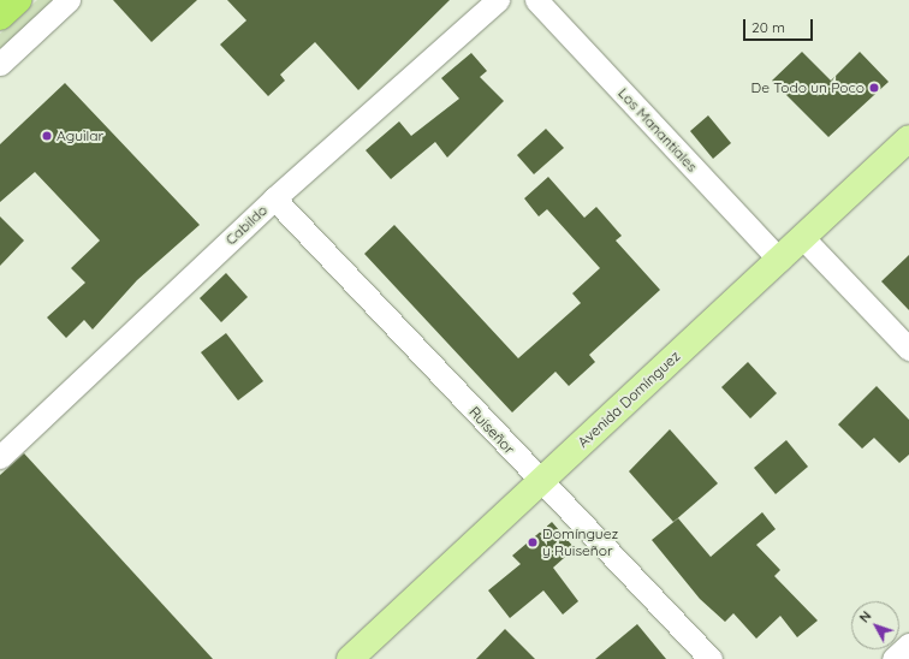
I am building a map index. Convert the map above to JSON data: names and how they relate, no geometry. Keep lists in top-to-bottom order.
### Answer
{
  "streets": {
    "main road": ["Avenida Domínguez"],
    "street": ["Los Manantiales", "Cabildo", "Ruiseñor"]
  },
  "crossings": [
    ["Los Manantiales", "Avenida Domínguez"],
    ["Cabildo", "Ruiseñor"],
    ["Avenida Domínguez", "Ruiseñor"]
  ],
  "places": ["De Todo un Poco", "Aguilar", "Domínguez y Ruiseñor"],
  "scale_bar": "20 m",
  "north": "top left"
}
